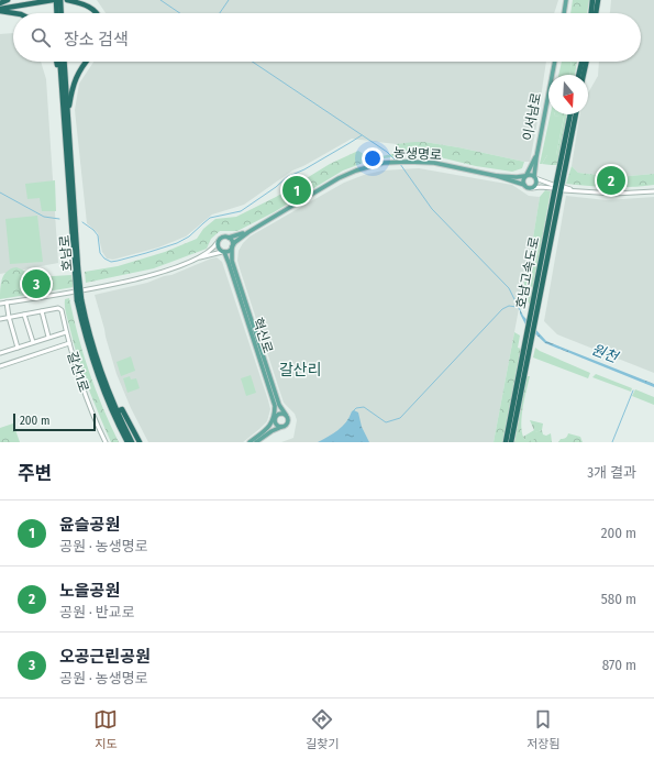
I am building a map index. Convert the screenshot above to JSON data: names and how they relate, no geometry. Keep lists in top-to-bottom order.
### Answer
{
  "streets": {
    "highway": ["호남로", "호남고속도로"],
    "main road": ["이서남로", "농생명로", "혁신로"],
    "street": ["갈산1로"]
  },
  "crossings": [
    ["이서남로", "농생명로"],
    ["농생명로", "혁신로"]
  ],
  "districts": ["갈산리"],
  "water": ["원천"],
  "scale_bar": "200 m",
  "north": "bottom",
  "page": {
    "search": "장소 검색",
    "pins": ["2", "1", "3"],
    "scale": "200 m",
    "heading": ["주변", "3개 결과"],
    "list": [
      {
        "mark": "1",
        "name": "윤슬공원",
        "note": "공원 · 농생명로",
        "value": "200 m"
      },
      {
        "mark": "2",
        "name": "노을공원",
        "note": "공원 · 반교로",
        "value": "580 m"
      },
      {
        "mark": "3",
        "name": "오공근린공원",
        "note": "공원 · 농생명로",
        "value": "870 m"
      }
    ],
    "nav": ["지도", "길찾기", "저장됨"]
  }
}
